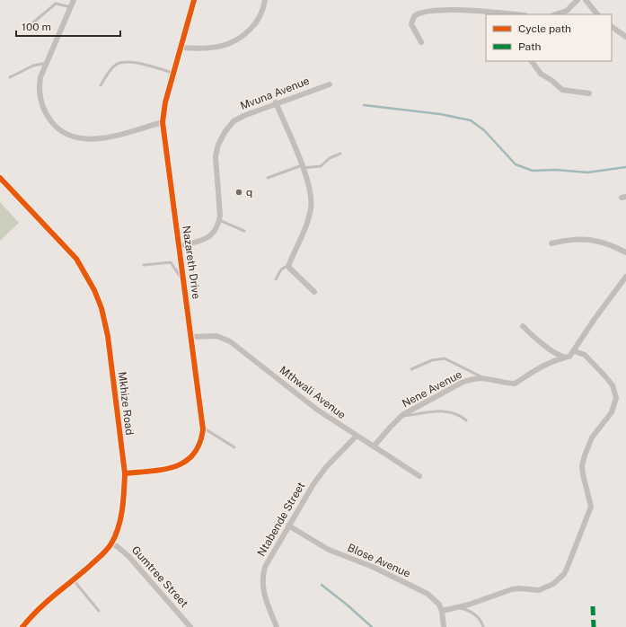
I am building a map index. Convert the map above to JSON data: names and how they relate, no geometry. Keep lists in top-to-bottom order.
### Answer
{
  "streets": {
    "street": [
      "Mvuna Avenue",
      "Nazareth Drive",
      "Nene Avenue",
      "Mthwali Avenue",
      "Mkhize Road",
      "Ntabende Street",
      "Blose Avenue",
      "Gumtree Street"
    ]
  },
  "crossings": [
    ["Nazareth Drive", "Mthwali Avenue"],
    ["Nazareth Drive", "Mkhize Road"],
    ["Nene Avenue", "Mthwali Avenue"],
    ["Mthwali Avenue", "Ntabende Street"],
    ["Mkhize Road", "Gumtree Street"],
    ["Ntabende Street", "Blose Avenue"]
  ],
  "places": ["q"],
  "legend": ["Cycle path", "Path"],
  "scale_bar": "100 m"
}
